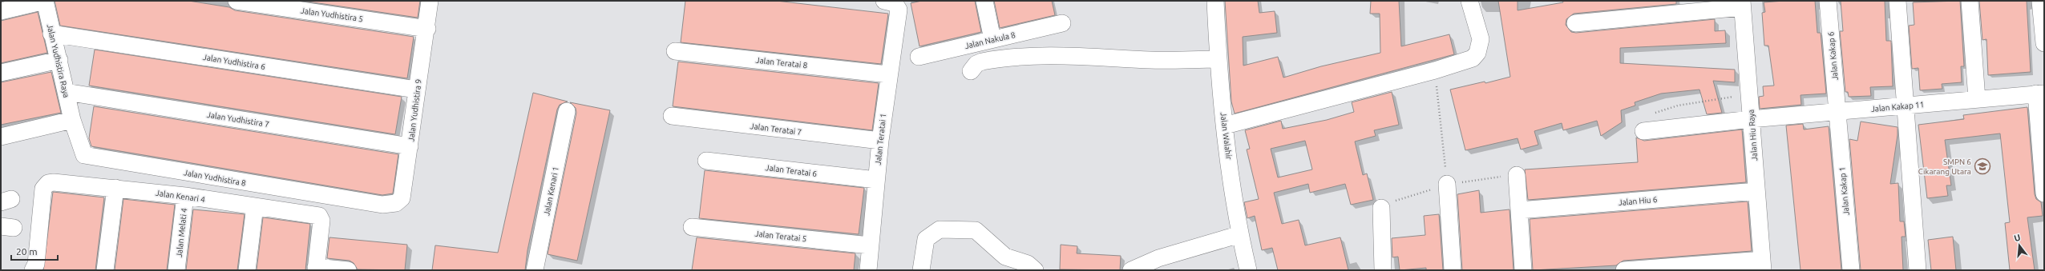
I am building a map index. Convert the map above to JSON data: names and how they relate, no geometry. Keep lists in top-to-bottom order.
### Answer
{
  "streets": {
    "street": [
      "Jalan Yudhistira 5",
      "Jalan Nakula 8",
      "Jalan Kakap 6",
      "Jalan Yudhistira Raya",
      "Jalan Yudhistira 6",
      "Jalan Teratai 8",
      "Jalan Kakap 11",
      "Jalan Yudhistira 9",
      "Jalan Yudhistira 7",
      "Jalan Teratai 7",
      "Jalan Hiu Raya",
      "Jalan Walahir",
      "Jalan Teratai 1",
      "Jalan Teratai 6",
      "Jalan Yudhistira 8",
      "Jalan Kenari 1",
      "Jalan Kakap 1",
      "Jalan Kenari 4",
      "Jalan Hiu 6",
      "Jalan Melati 4",
      "Jalan Teratai 5"
    ]
  },
  "crossings": [
    ["Jalan Yudhistira 5", "Jalan Yudhistira 9"],
    ["Jalan Kakap 6", "Jalan Kakap 11"],
    ["Jalan Kakap 6", "Jalan Kakap 1"],
    ["Jalan Yudhistira Raya", "Jalan Yudhistira 6"],
    ["Jalan Yudhistira Raya", "Jalan Yudhistira 7"],
    ["Jalan Yudhistira Raya", "Jalan Yudhistira 8"],
    ["Jalan Yudhistira 6", "Jalan Yudhistira 9"],
    ["Jalan Teratai 8", "Jalan Teratai 1"],
    ["Jalan Kakap 11", "Jalan Hiu Raya"],
    ["Jalan Kakap 11", "Jalan Kakap 1"],
    ["Jalan Yudhistira 9", "Jalan Yudhistira 7"],
    ["Jalan Yudhistira 9", "Jalan Yudhistira 8"],
    ["Jalan Teratai 7", "Jalan Teratai 1"],
    ["Jalan Hiu Raya", "Jalan Hiu 6"],
    ["Jalan Teratai 1", "Jalan Teratai 6"],
    ["Jalan Teratai 1", "Jalan Teratai 5"],
    ["Jalan Kenari 4", "Jalan Melati 4"]
  ],
  "places": {
    "school or university": ["SMPN 6 Cikarang Utara"]
  },
  "scale_bar": "20 m",
  "north": "top"
}
